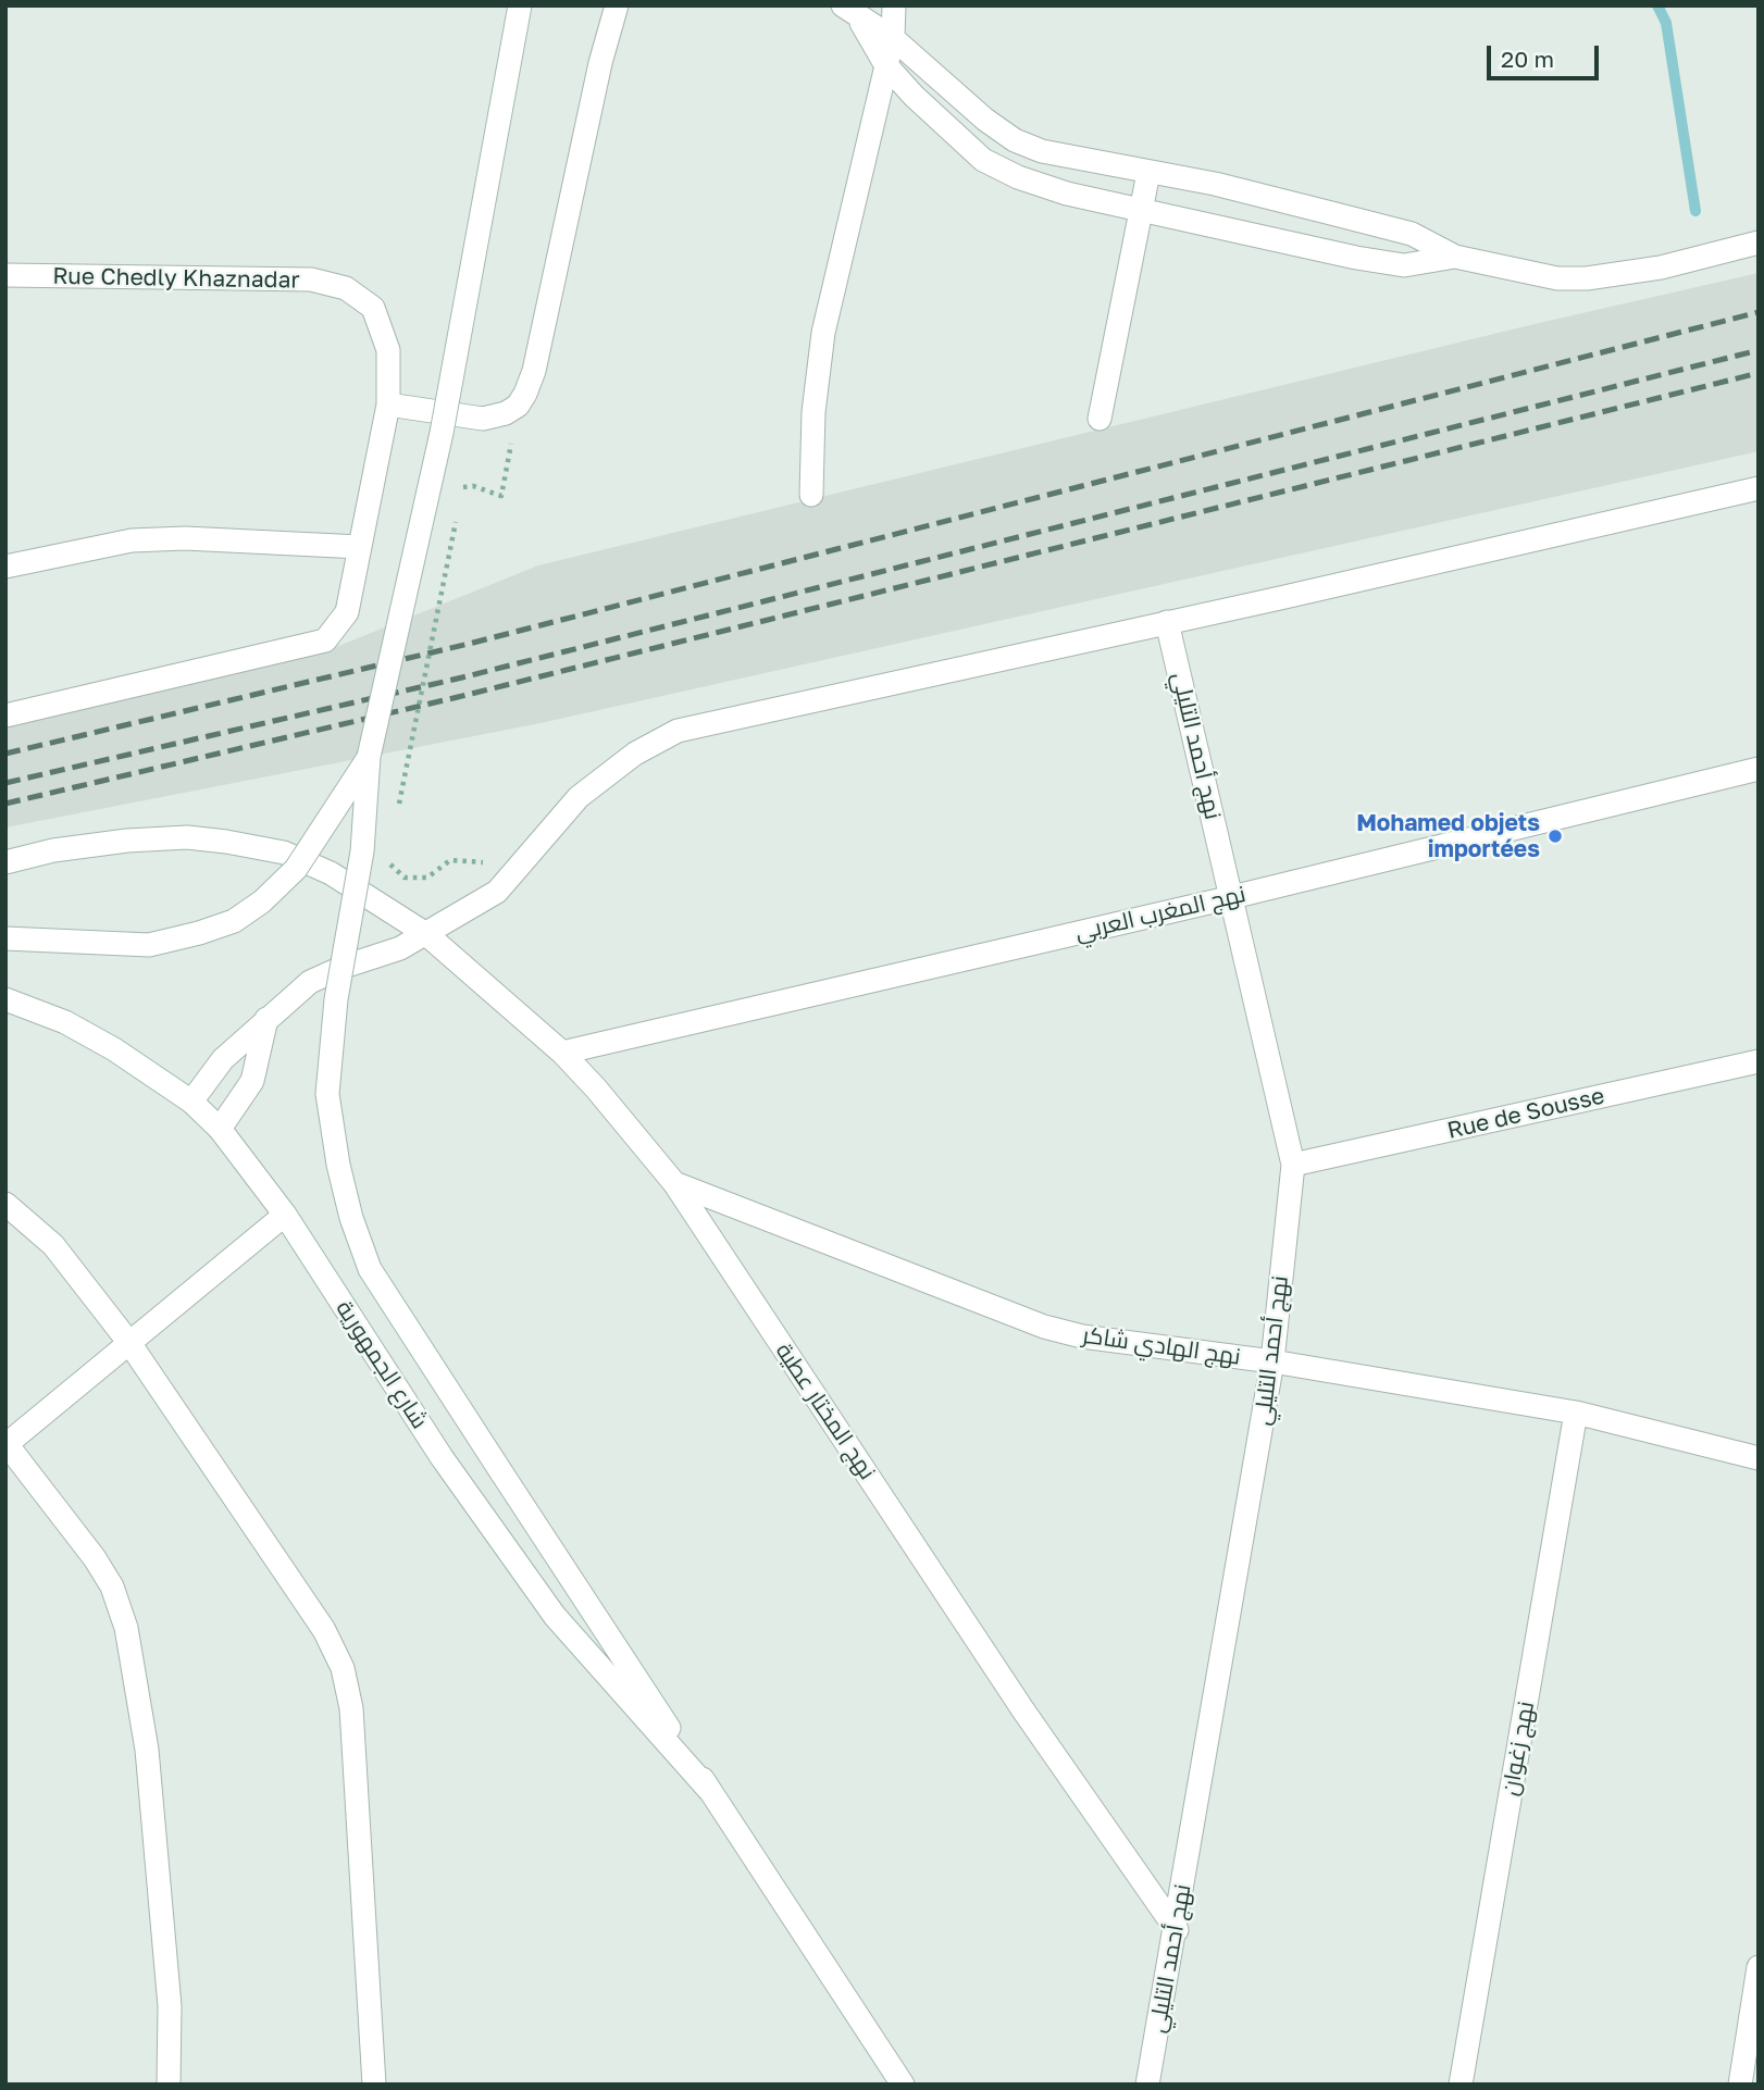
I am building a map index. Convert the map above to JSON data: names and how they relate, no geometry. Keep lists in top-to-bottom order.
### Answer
{
  "streets": {
    "street": [
      "Rue Chedly Khaznadar",
      "نهج أحمد التليلي",
      "نهج المغرب العربي",
      "Rue de Sousse",
      "نهج الهادي شاكر",
      "شارع الجمهورية",
      "نهج المختار عطية",
      "نهج زغوان"
    ]
  },
  "crossings": [
    ["نهج أحمد التليلي", "نهج المغرب العربي"],
    ["نهج أحمد التليلي", "Rue de Sousse"],
    ["نهج أحمد التليلي", "نهج الهادي شاكر"],
    ["نهج أحمد التليلي", "نهج المختار عطية"],
    ["نهج المغرب العربي", "نهج المختار عطية"],
    ["نهج الهادي شاكر", "نهج المختار عطية"],
    ["نهج الهادي شاكر", "نهج زغوان"]
  ],
  "places": ["Mohamed objets importées"],
  "scale_bar": "20 m"
}
